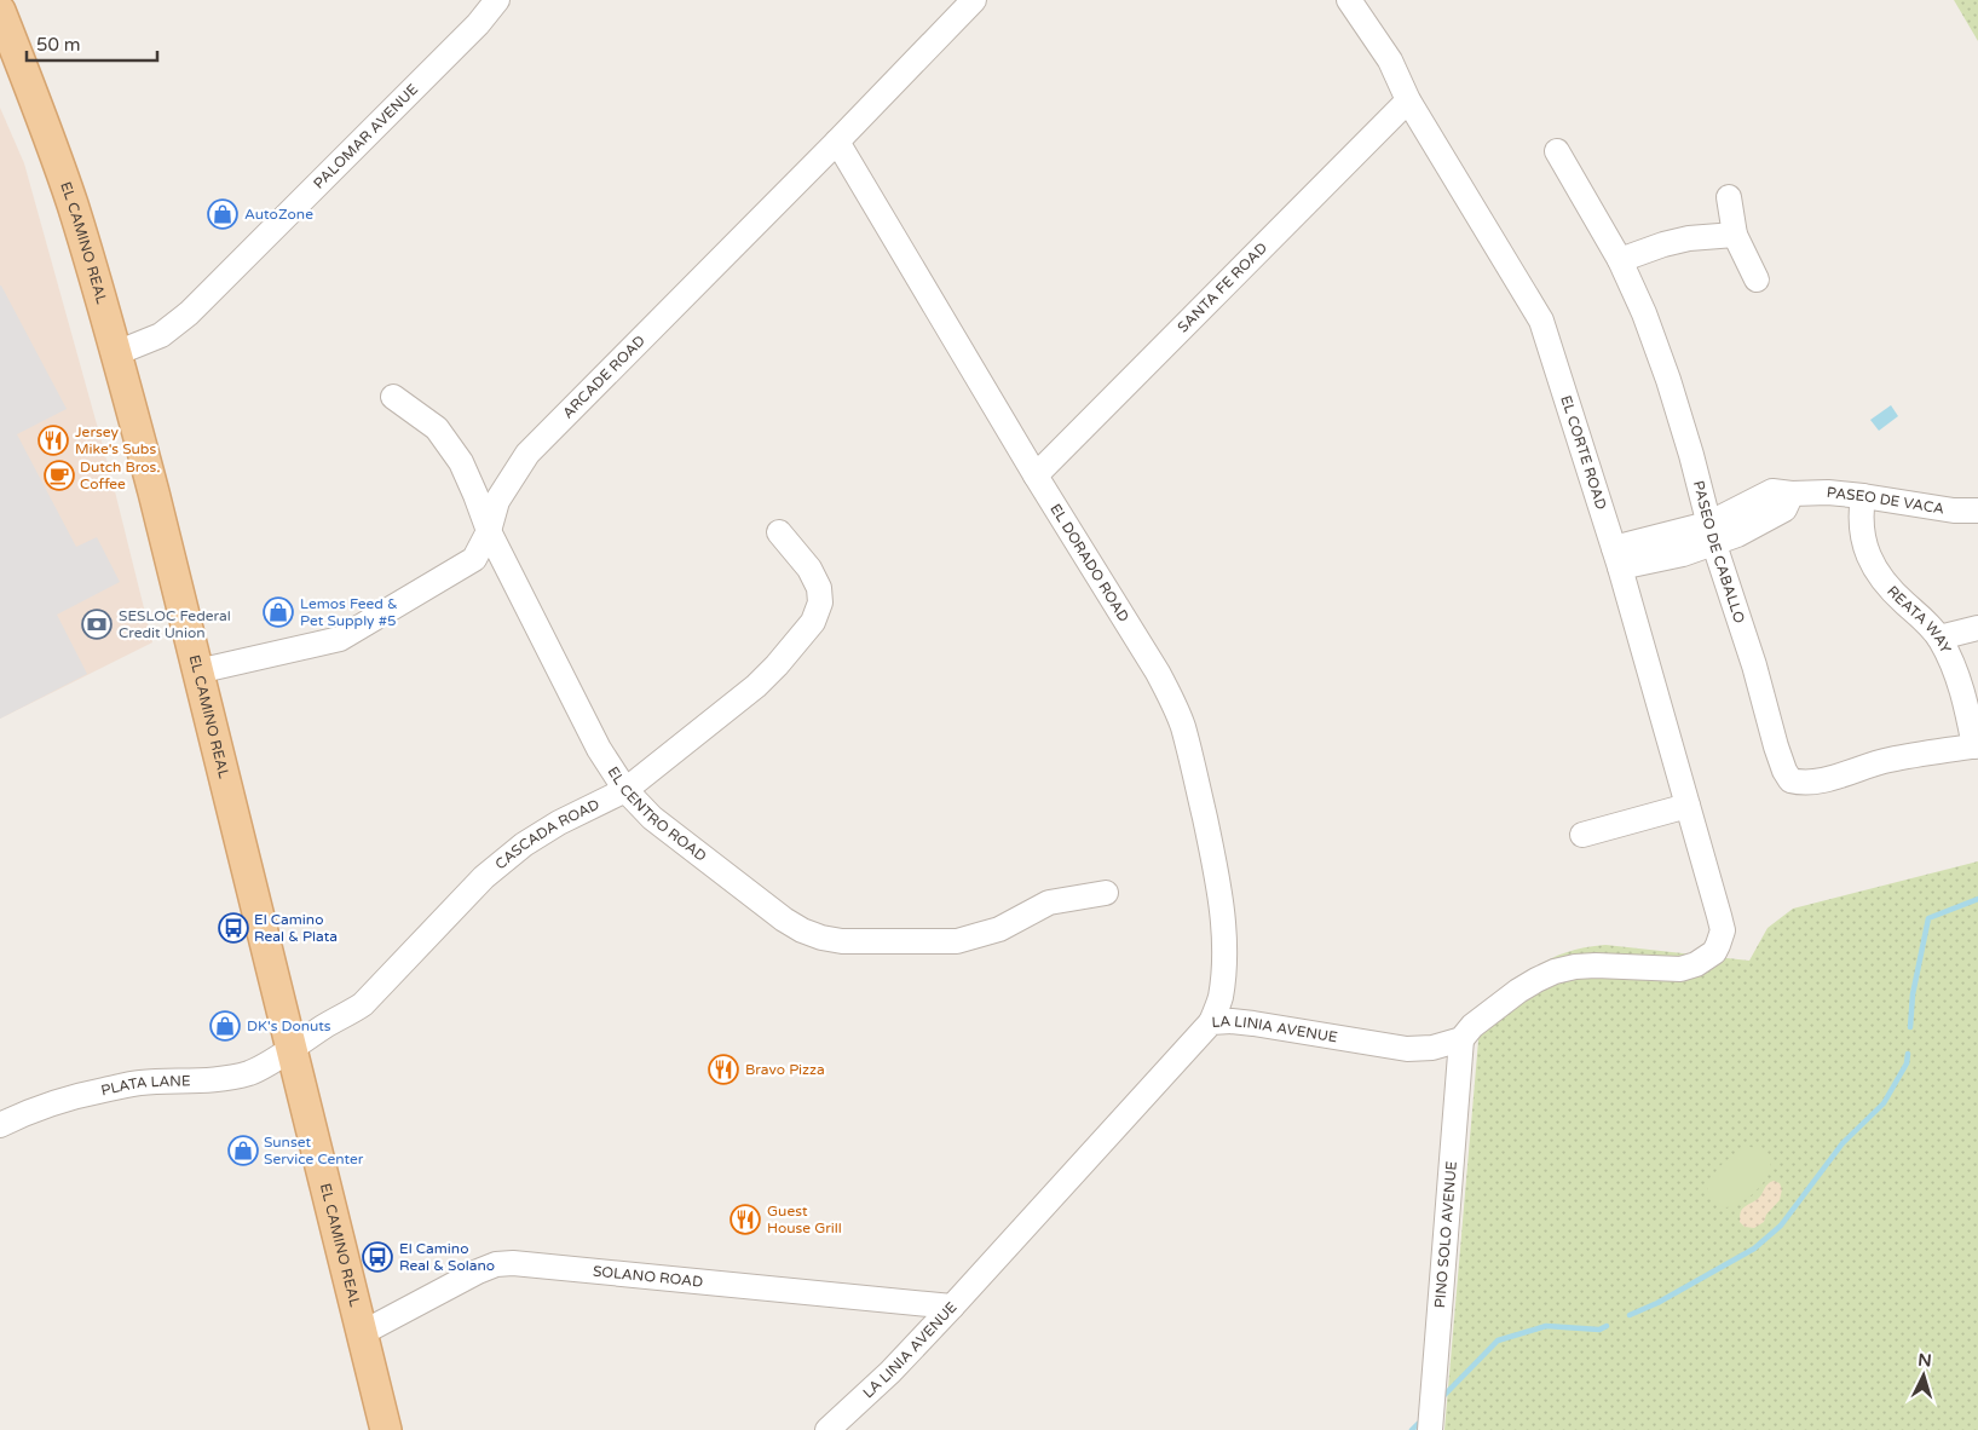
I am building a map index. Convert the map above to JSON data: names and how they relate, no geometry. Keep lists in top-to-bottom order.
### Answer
{
  "streets": {
    "main road": ["EL CAMINO REAL"],
    "street": [
      "PALOMAR AVENUE",
      "SANTA FE ROAD",
      "ARCADE ROAD",
      "EL CORTE ROAD",
      "PASEO DE VACA",
      "PASEO DE CABALLO",
      "EL DORADO ROAD",
      "REATA WAY",
      "EL CENTRO ROAD",
      "CASCADA ROAD",
      "LA LINIA AVENUE",
      "PLATA LANE",
      "PINO SOLO AVENUE",
      "SOLANO ROAD"
    ]
  },
  "crossings": [
    ["PALOMAR AVENUE", "EL CAMINO REAL"],
    ["EL CAMINO REAL", "ARCADE ROAD"],
    ["EL CAMINO REAL", "CASCADA ROAD"],
    ["EL CAMINO REAL", "PLATA LANE"],
    ["EL CAMINO REAL", "SOLANO ROAD"],
    ["SANTA FE ROAD", "EL CORTE ROAD"],
    ["SANTA FE ROAD", "EL DORADO ROAD"],
    ["ARCADE ROAD", "EL DORADO ROAD"],
    ["ARCADE ROAD", "EL CENTRO ROAD"],
    ["EL CORTE ROAD", "PASEO DE VACA"],
    ["EL CORTE ROAD", "LA LINIA AVENUE"],
    ["PASEO DE VACA", "PASEO DE CABALLO"],
    ["PASEO DE VACA", "REATA WAY"],
    ["PASEO DE CABALLO", "REATA WAY"],
    ["EL DORADO ROAD", "LA LINIA AVENUE"],
    ["EL CENTRO ROAD", "CASCADA ROAD"],
    ["CASCADA ROAD", "PLATA LANE"],
    ["LA LINIA AVENUE", "PINO SOLO AVENUE"],
    ["LA LINIA AVENUE", "SOLANO ROAD"]
  ],
  "places": {
    "shop": [
      "AutoZone",
      "Lemos Feed & Pet Supply #5",
      "DK's Donuts",
      "Sunset Service Center"
    ],
    "restaurant": ["Jersey Mike's Subs", "Bravo Pizza", "Guest House Grill"],
    "cafe": ["Dutch Bros. Coffee"],
    "bank": ["SESLOC Federal Credit Union"],
    "bus stop": ["El Camino Real & Plata", "El Camino Real & Solano"]
  },
  "scale_bar": "50 m",
  "north": "top"
}
